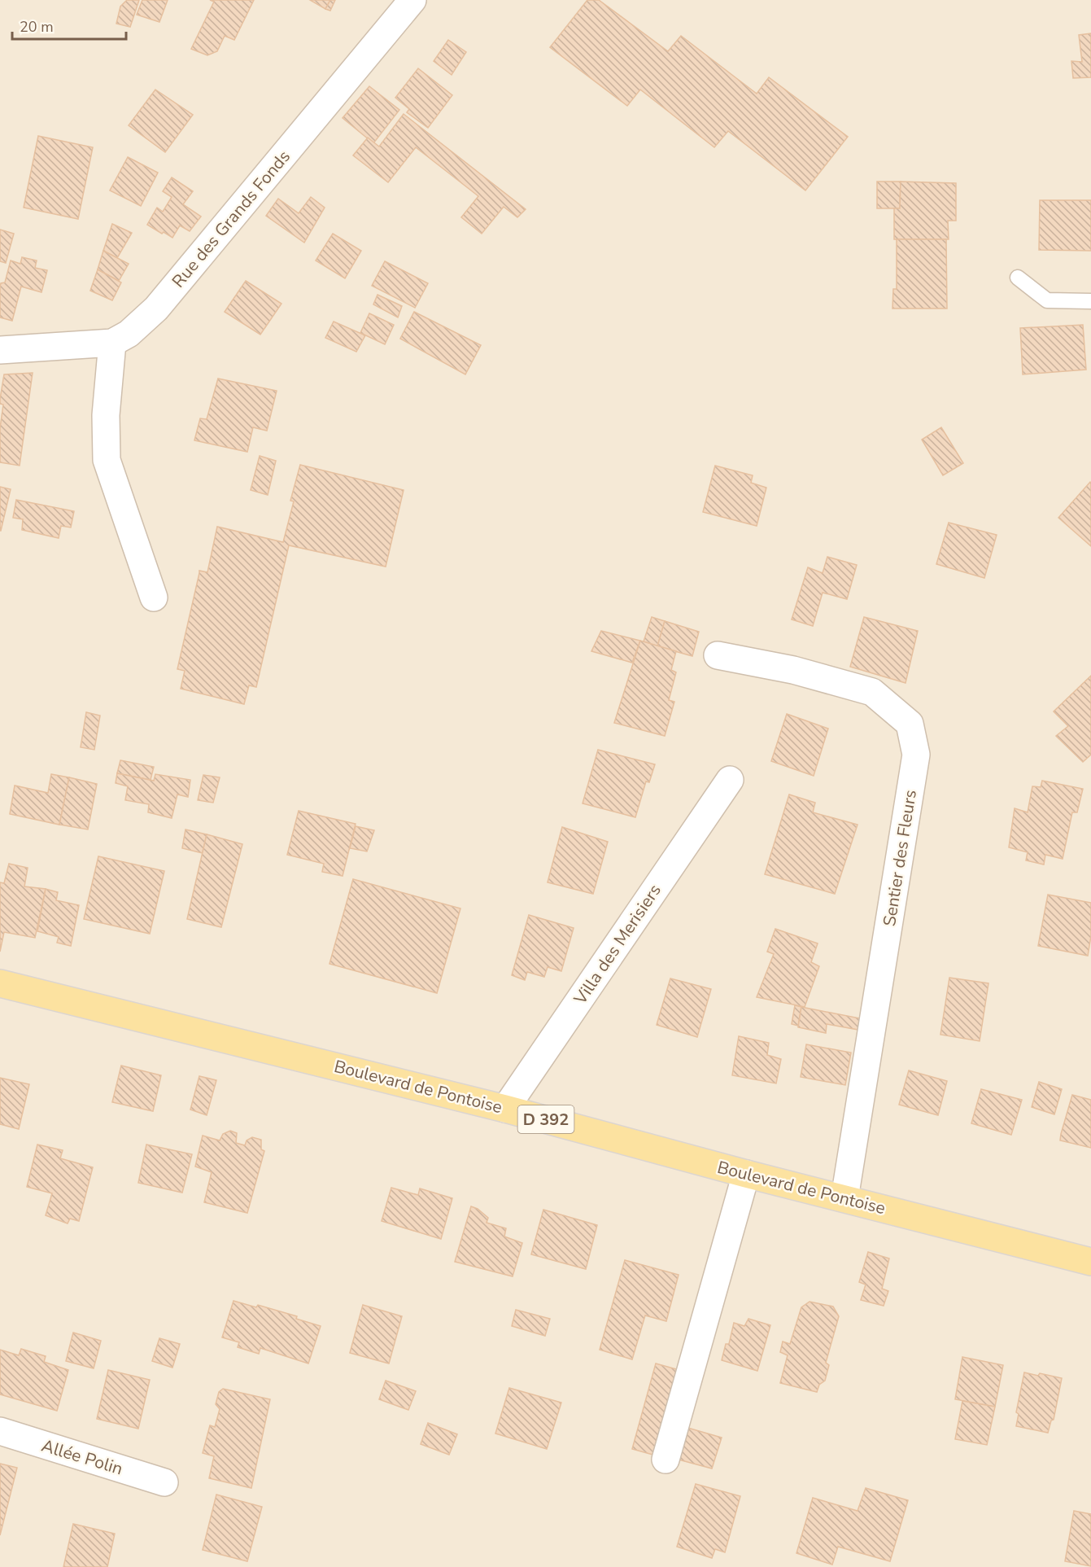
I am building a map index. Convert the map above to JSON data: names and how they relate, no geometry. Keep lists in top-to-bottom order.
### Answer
{
  "streets": {
    "main road": ["Boulevard de Pontoise", "D 392"],
    "street": [
      "Rue des Grands Fonds",
      "Sentier des Fleurs",
      "Villa des Merisiers",
      "Allée Polin"
    ]
  },
  "crossings": [
    ["Sentier des Fleurs", "Boulevard de Pontoise"],
    ["Villa des Merisiers", "Boulevard de Pontoise"]
  ],
  "scale_bar": "20 m"
}
